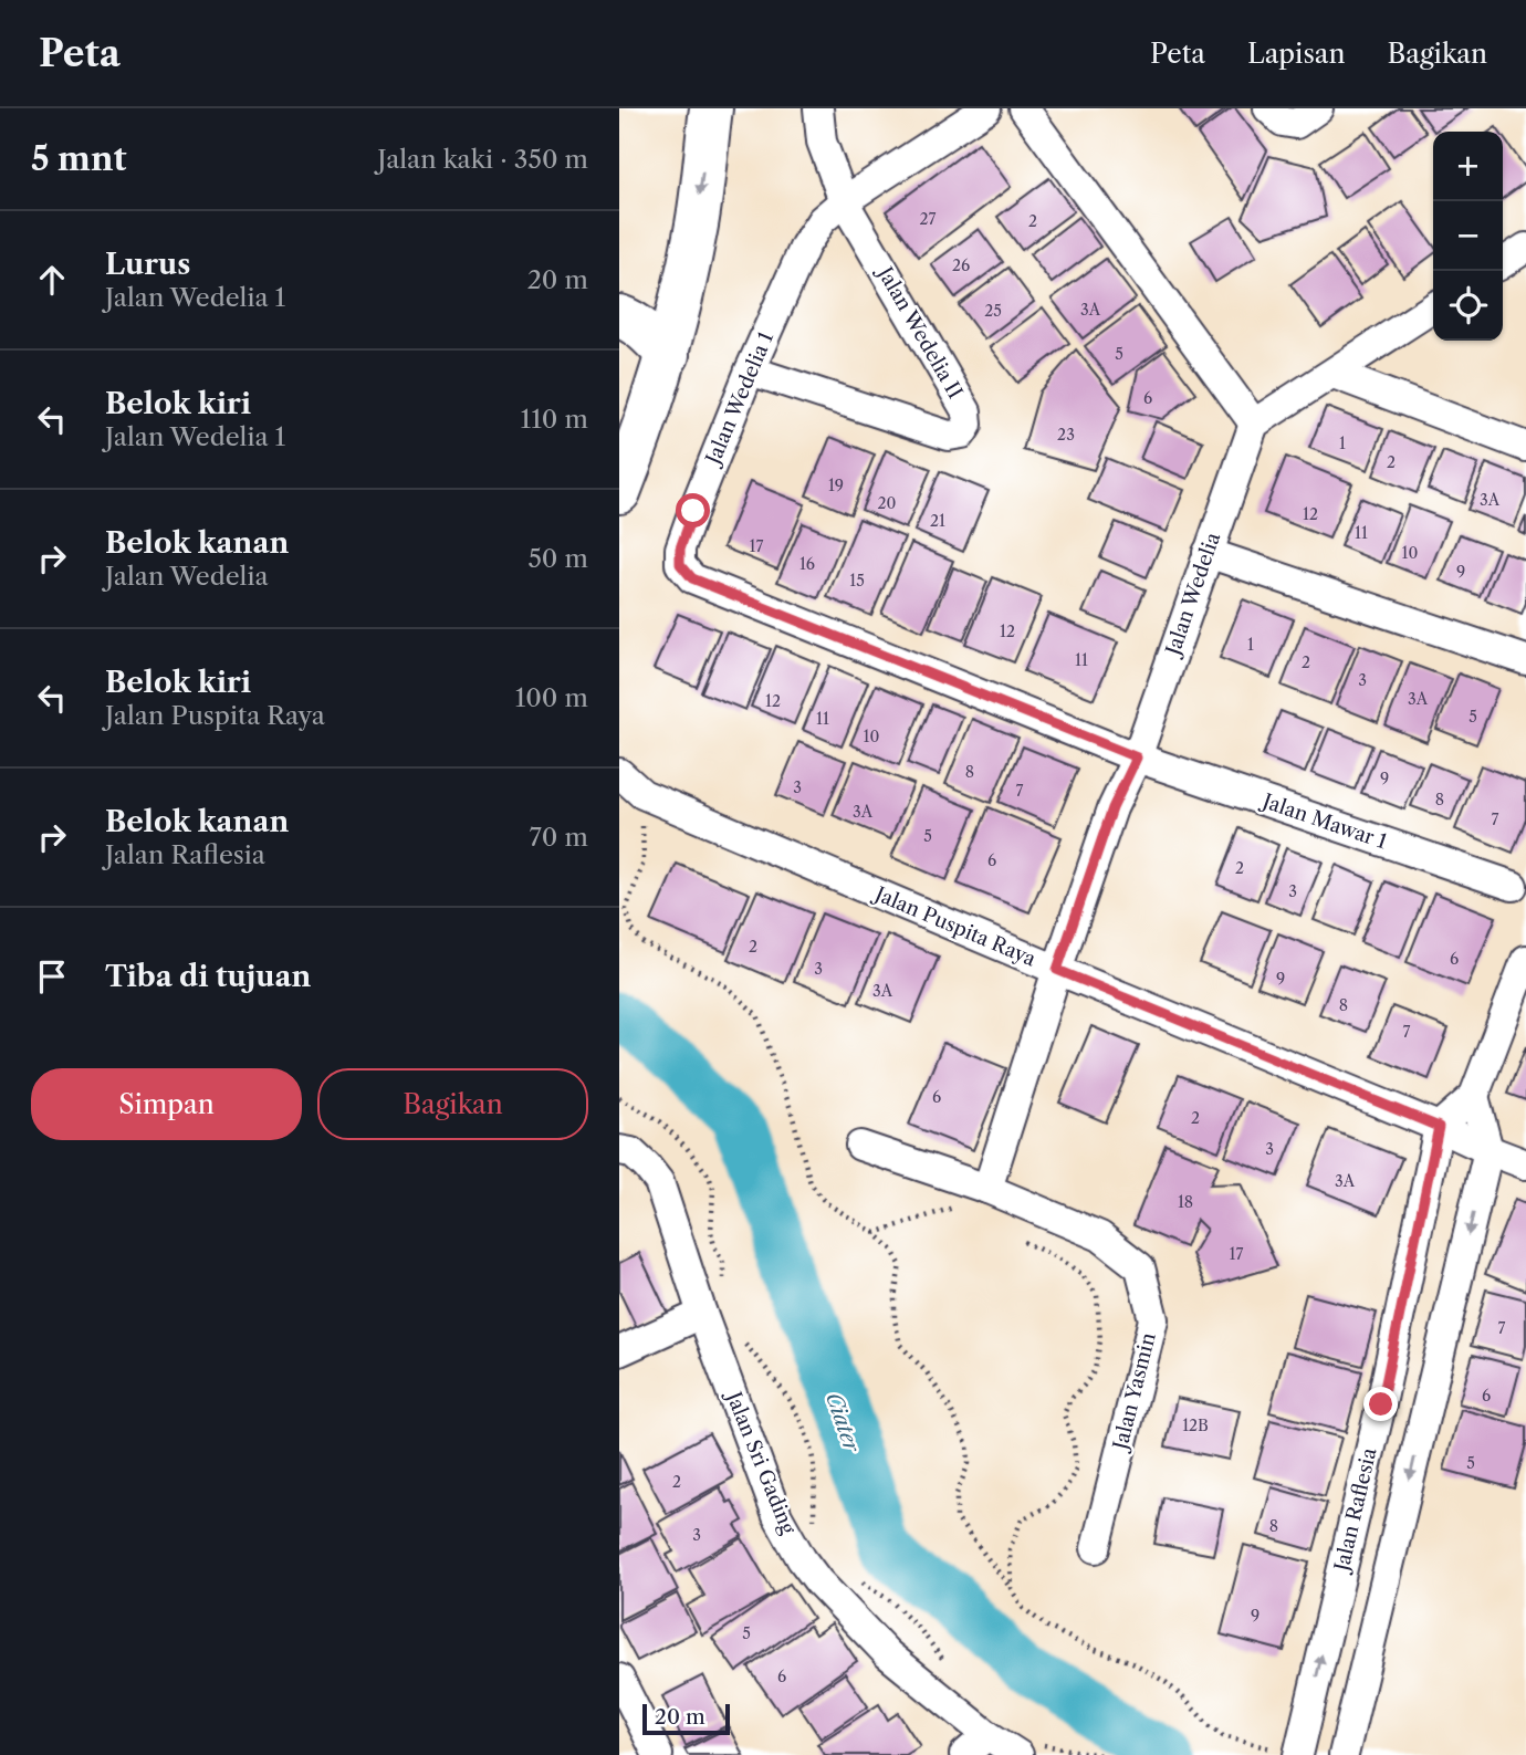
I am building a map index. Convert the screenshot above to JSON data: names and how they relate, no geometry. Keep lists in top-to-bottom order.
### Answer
{
  "streets": {
    "street": [
      "Jalan Wedelia II",
      "Jalan Wedelia 1",
      "Jalan Wedelia",
      "Jalan Mawar 1",
      "Jalan Puspita Raya",
      "Jalan Yasmin",
      "Jalan Sri Gading",
      "Jalan Raflesia"
    ]
  },
  "crossings": [
    ["Jalan Wedelia II", "Jalan Wedelia 1"],
    ["Jalan Wedelia 1", "Jalan Wedelia"],
    ["Jalan Wedelia 1", "Jalan Mawar 1"],
    ["Jalan Wedelia", "Jalan Mawar 1"],
    ["Jalan Wedelia", "Jalan Puspita Raya"],
    ["Jalan Puspita Raya", "Jalan Raflesia"]
  ],
  "water": ["Ciater"],
  "house_numbers": [
    "27",
    "2",
    "26",
    "3A",
    "25",
    "5",
    "6",
    "23",
    "1",
    "2",
    "19",
    "3A",
    "20",
    "12",
    "21",
    "11",
    "17",
    "10",
    "16",
    "9",
    "15",
    "12",
    "1",
    "11",
    "2",
    "3",
    "3A",
    "12",
    "5",
    "11",
    "10",
    "8",
    "9",
    "3",
    "7",
    "8",
    "3A",
    "7",
    "5",
    "6",
    "2",
    "3",
    "2",
    "6",
    "3",
    "9",
    "3A",
    "8",
    "7",
    "6",
    "2",
    "3",
    "3A",
    "18",
    "17",
    "7",
    "6",
    "12B",
    "5",
    "2",
    "8",
    "3",
    "9",
    "5",
    "6"
  ],
  "scale_bar": "20 m",
  "page": {
    "header": "Peta",
    "nav": ["Peta", "Lapisan", "Bagikan"],
    "heading": ["5 mnt", "Jalan kaki · 350 m"],
    "map_buttons": ["+", "−"],
    "list": [
      ["Lurus", "Jalan Wedelia 1", "20 m"],
      ["Belok kiri", "Jalan Wedelia 1", "110 m"],
      ["Belok kanan", "Jalan Wedelia", "50 m"],
      ["Belok kiri", "Jalan Puspita Raya", "100 m"],
      ["Belok kanan", "Jalan Raflesia", "70 m"],
      "Tiba di tujuan"
    ],
    "buttons": ["Simpan", "Bagikan"],
    "scale": "20 m"
  }
}
